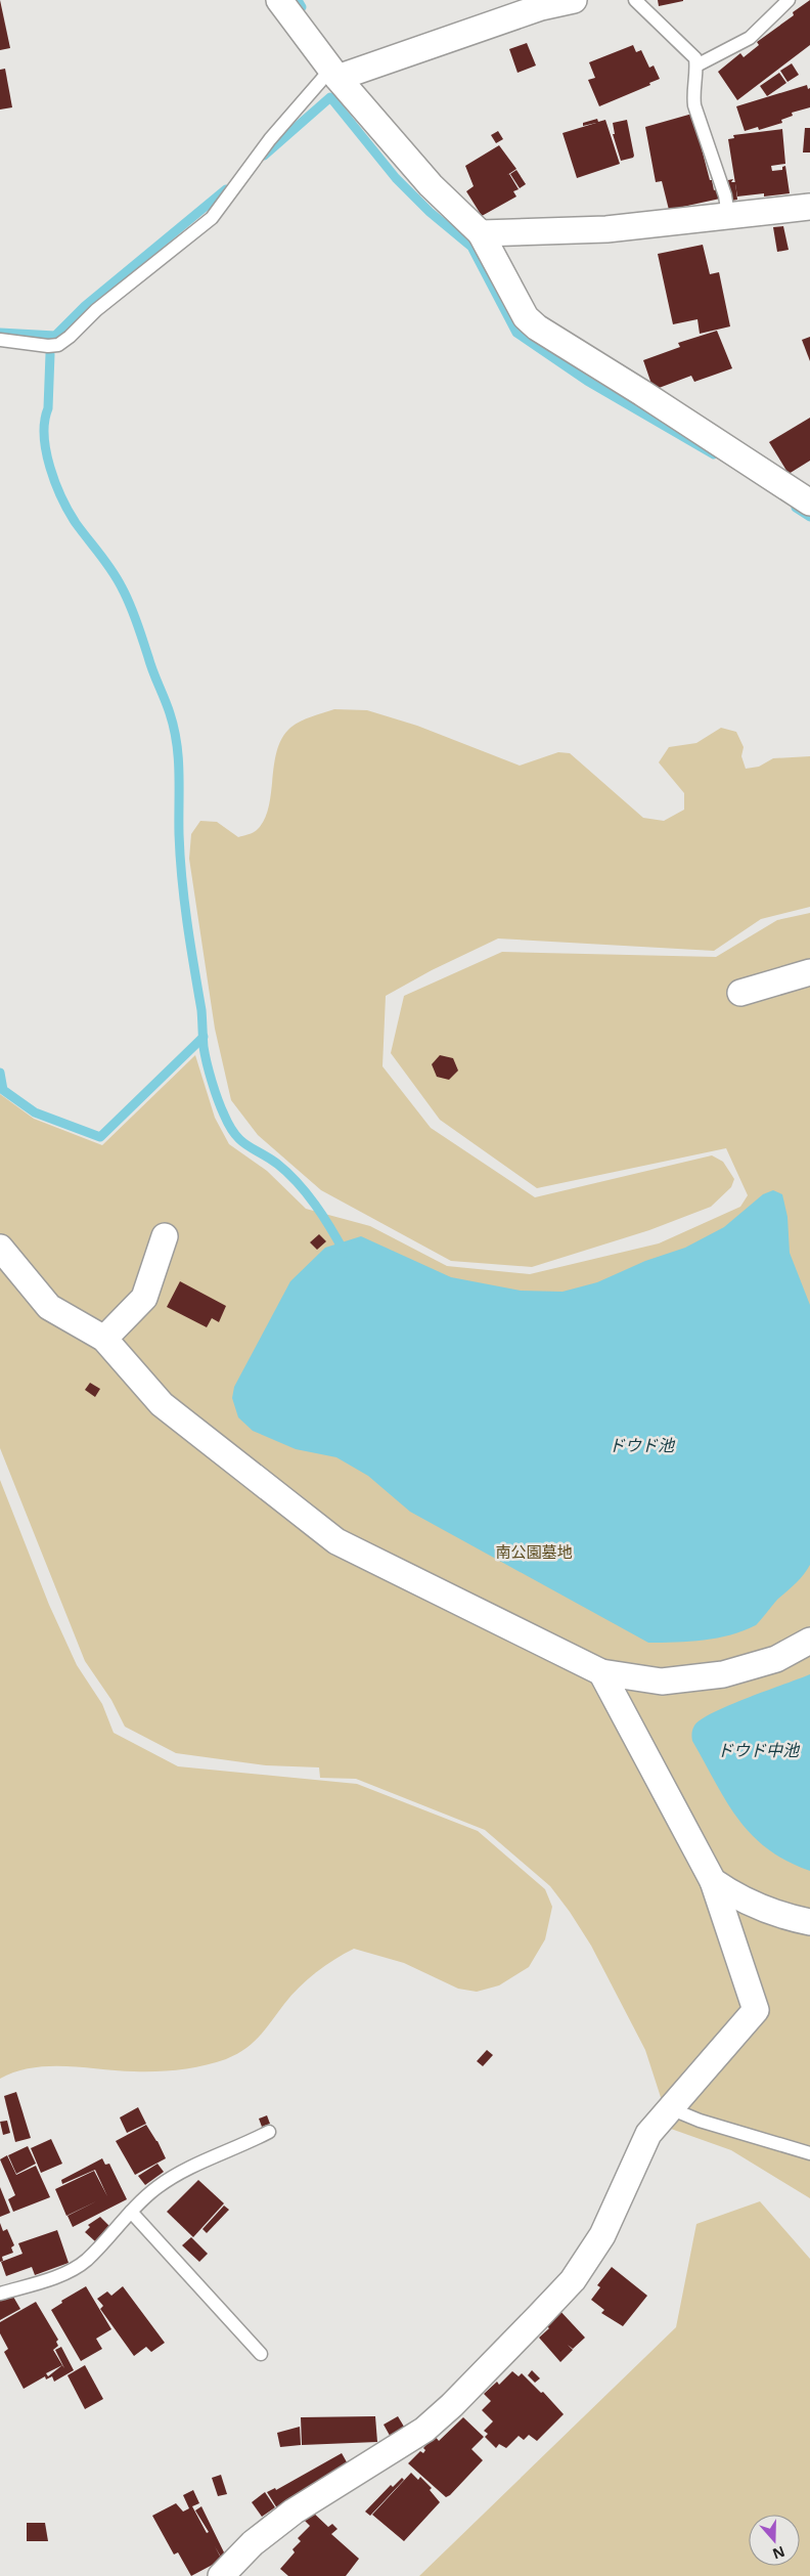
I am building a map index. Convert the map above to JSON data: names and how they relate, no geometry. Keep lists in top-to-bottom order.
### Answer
{
  "water": ["ドウド池", "ドウド中池"],
  "parks": ["南公園墓地"],
  "north": "bottom"
}
